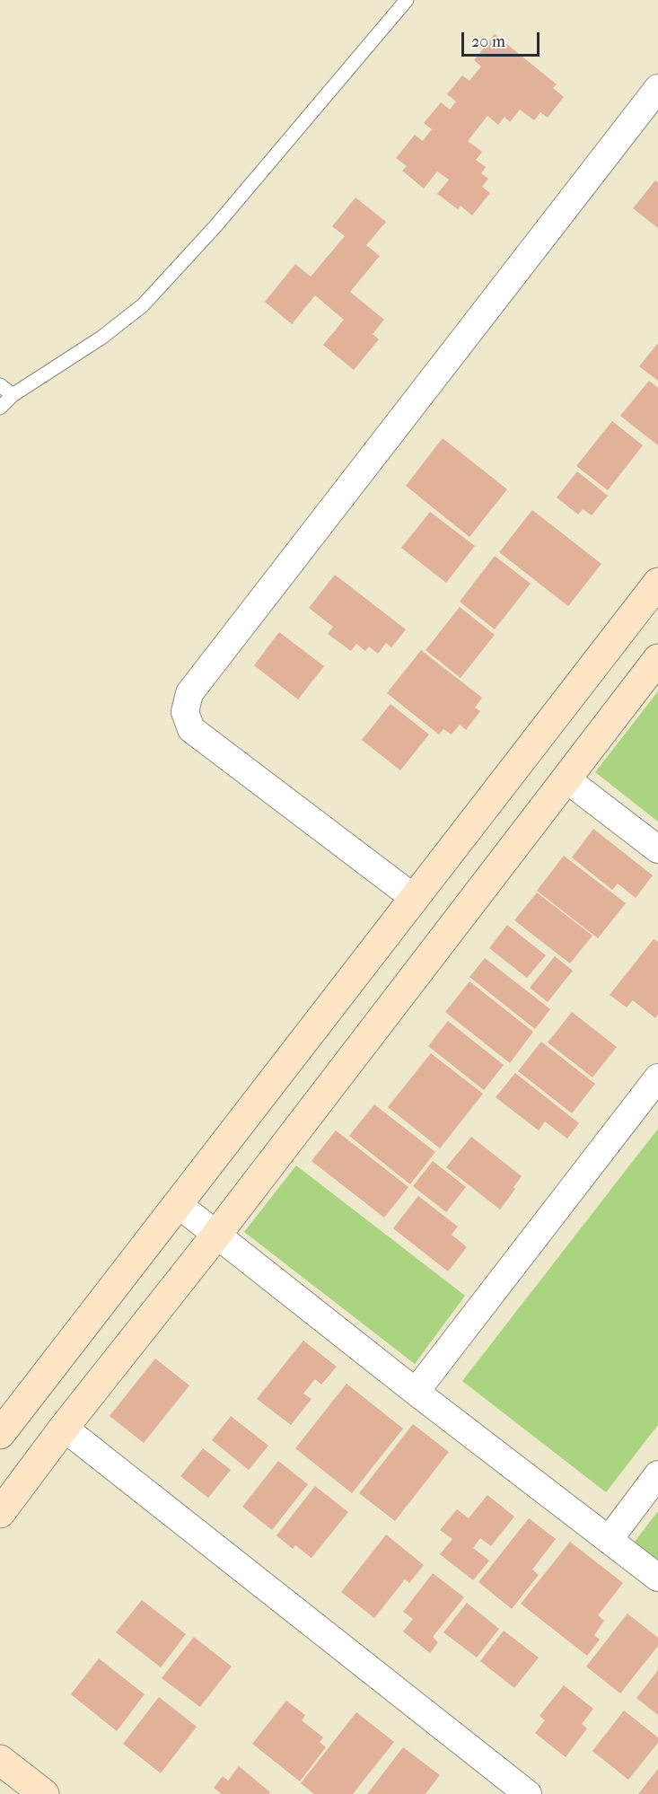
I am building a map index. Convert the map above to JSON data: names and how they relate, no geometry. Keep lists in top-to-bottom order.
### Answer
{
  "scale_bar": "20 m"
}
